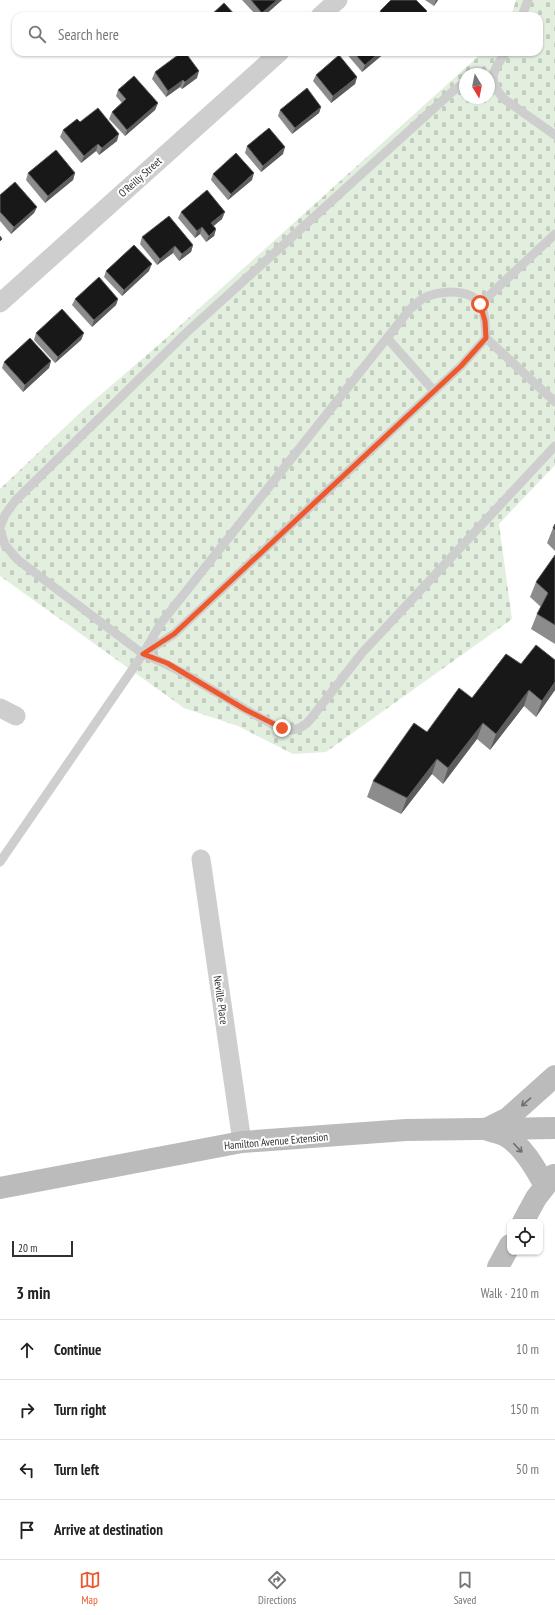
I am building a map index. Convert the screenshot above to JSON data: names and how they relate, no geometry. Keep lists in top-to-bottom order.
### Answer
{
  "streets": {
    "street": ["O'Reilly Street", "Neville Place", "Hamilton Avenue Extension"]
  },
  "crossings": [
    ["Neville Place", "Hamilton Avenue Extension"]
  ],
  "scale_bar": "20 m",
  "north": "bottom",
  "page": {
    "search": "Search here",
    "scale": "20 m",
    "heading": ["3 min", "Walk · 210 m"],
    "list": [
      ["Continue", "10 m"],
      ["Turn right", "150 m"],
      ["Turn left", "50 m"],
      "Arrive at destination"
    ],
    "nav": ["Map", "Directions", "Saved"]
  }
}
